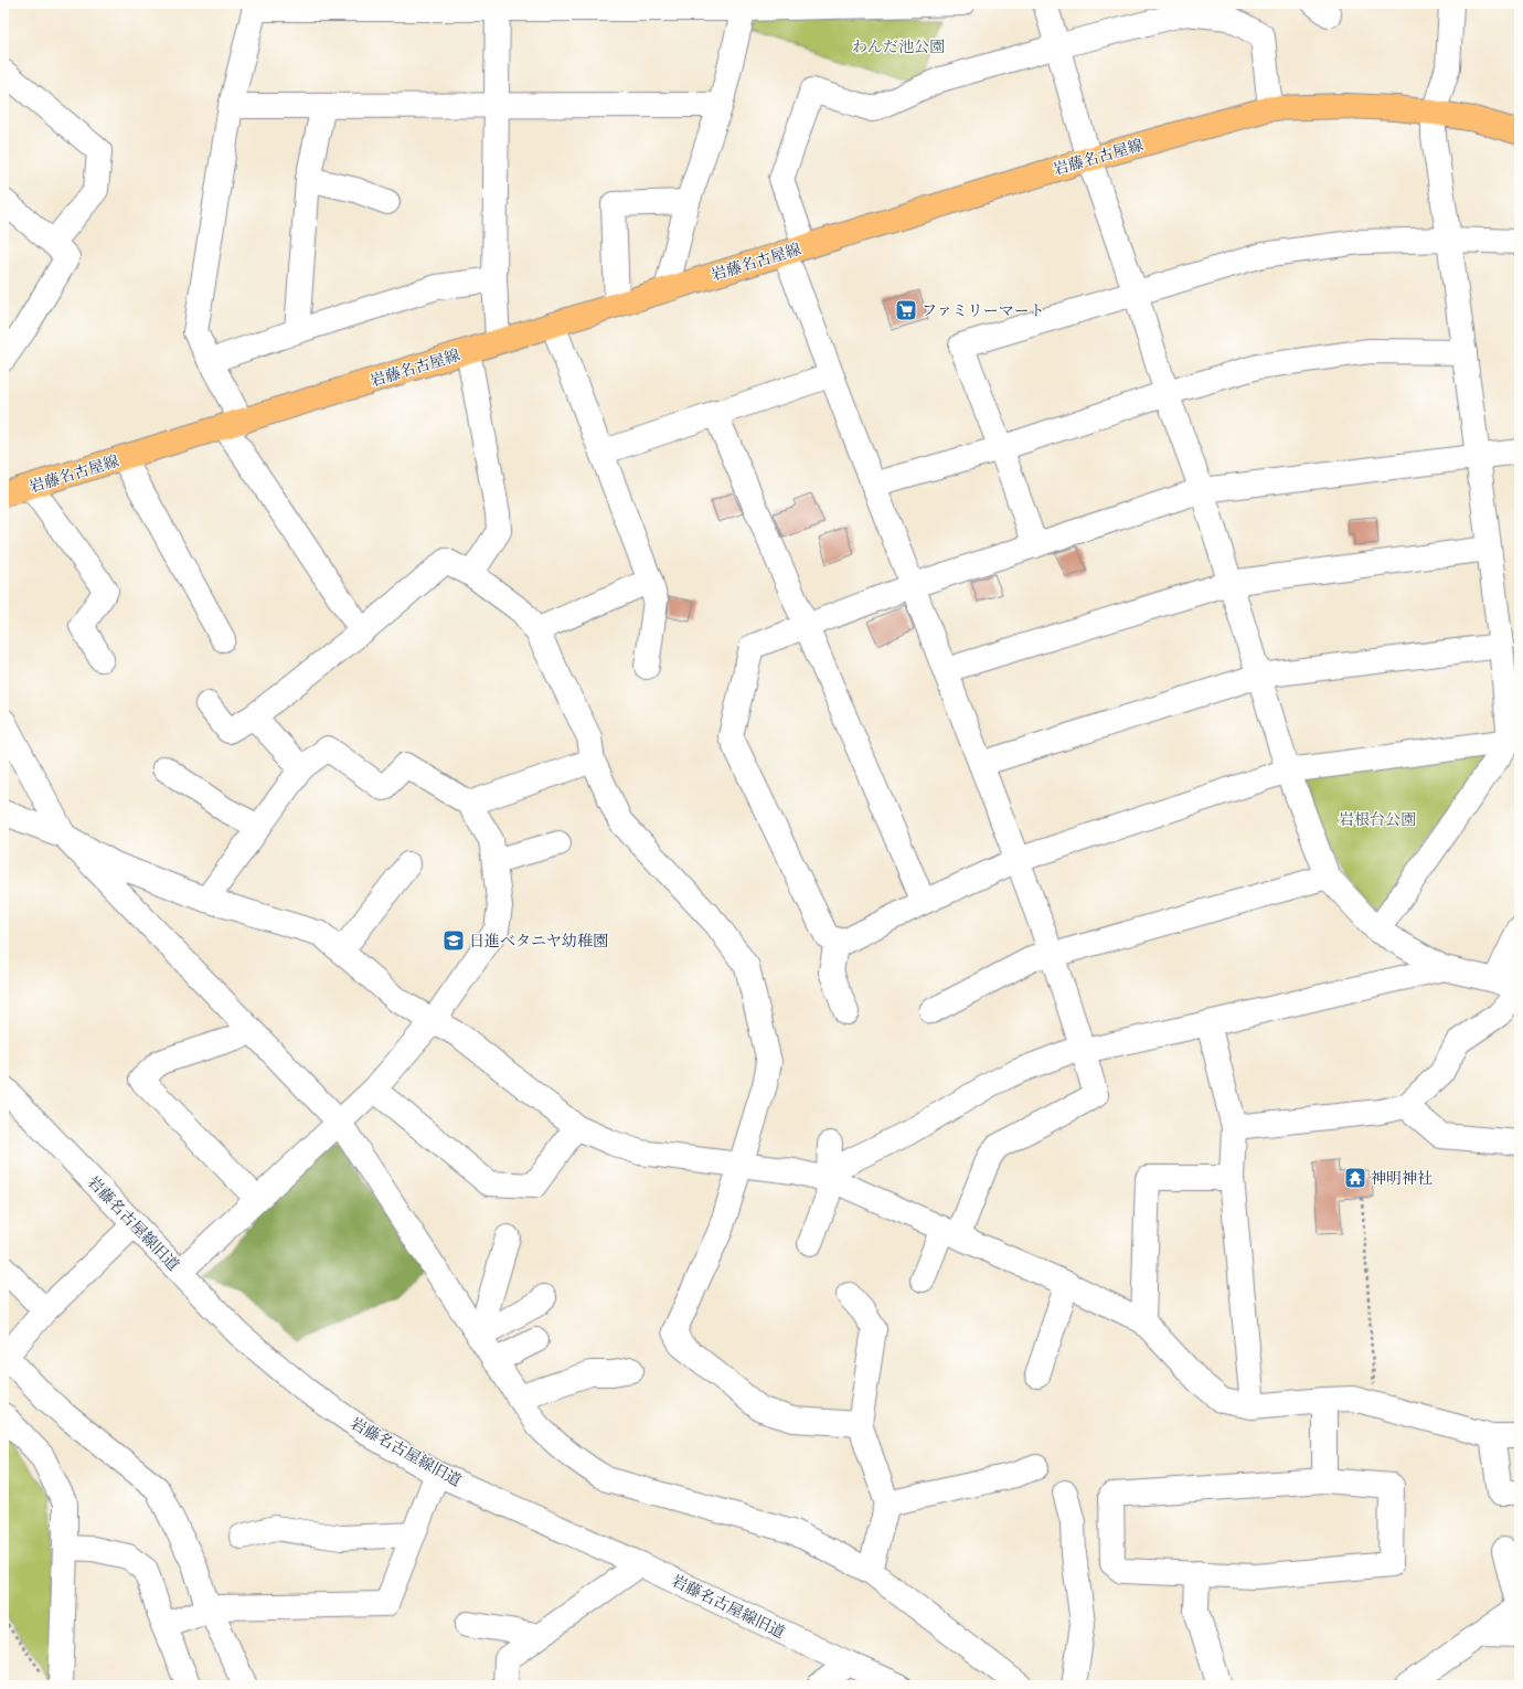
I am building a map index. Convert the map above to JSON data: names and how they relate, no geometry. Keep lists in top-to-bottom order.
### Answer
{
  "streets": {
    "main road": ["岩藤名古屋線"],
    "street": ["岩藤名古屋線旧道"]
  },
  "parks": ["わんだ池公園", "岩根台公園"],
  "places": {
    "supermarket": ["ファミリーマート"],
    "school or university": ["日進ベタニヤ幼稚園"],
    "temple": ["神明神社"]
  }
}
